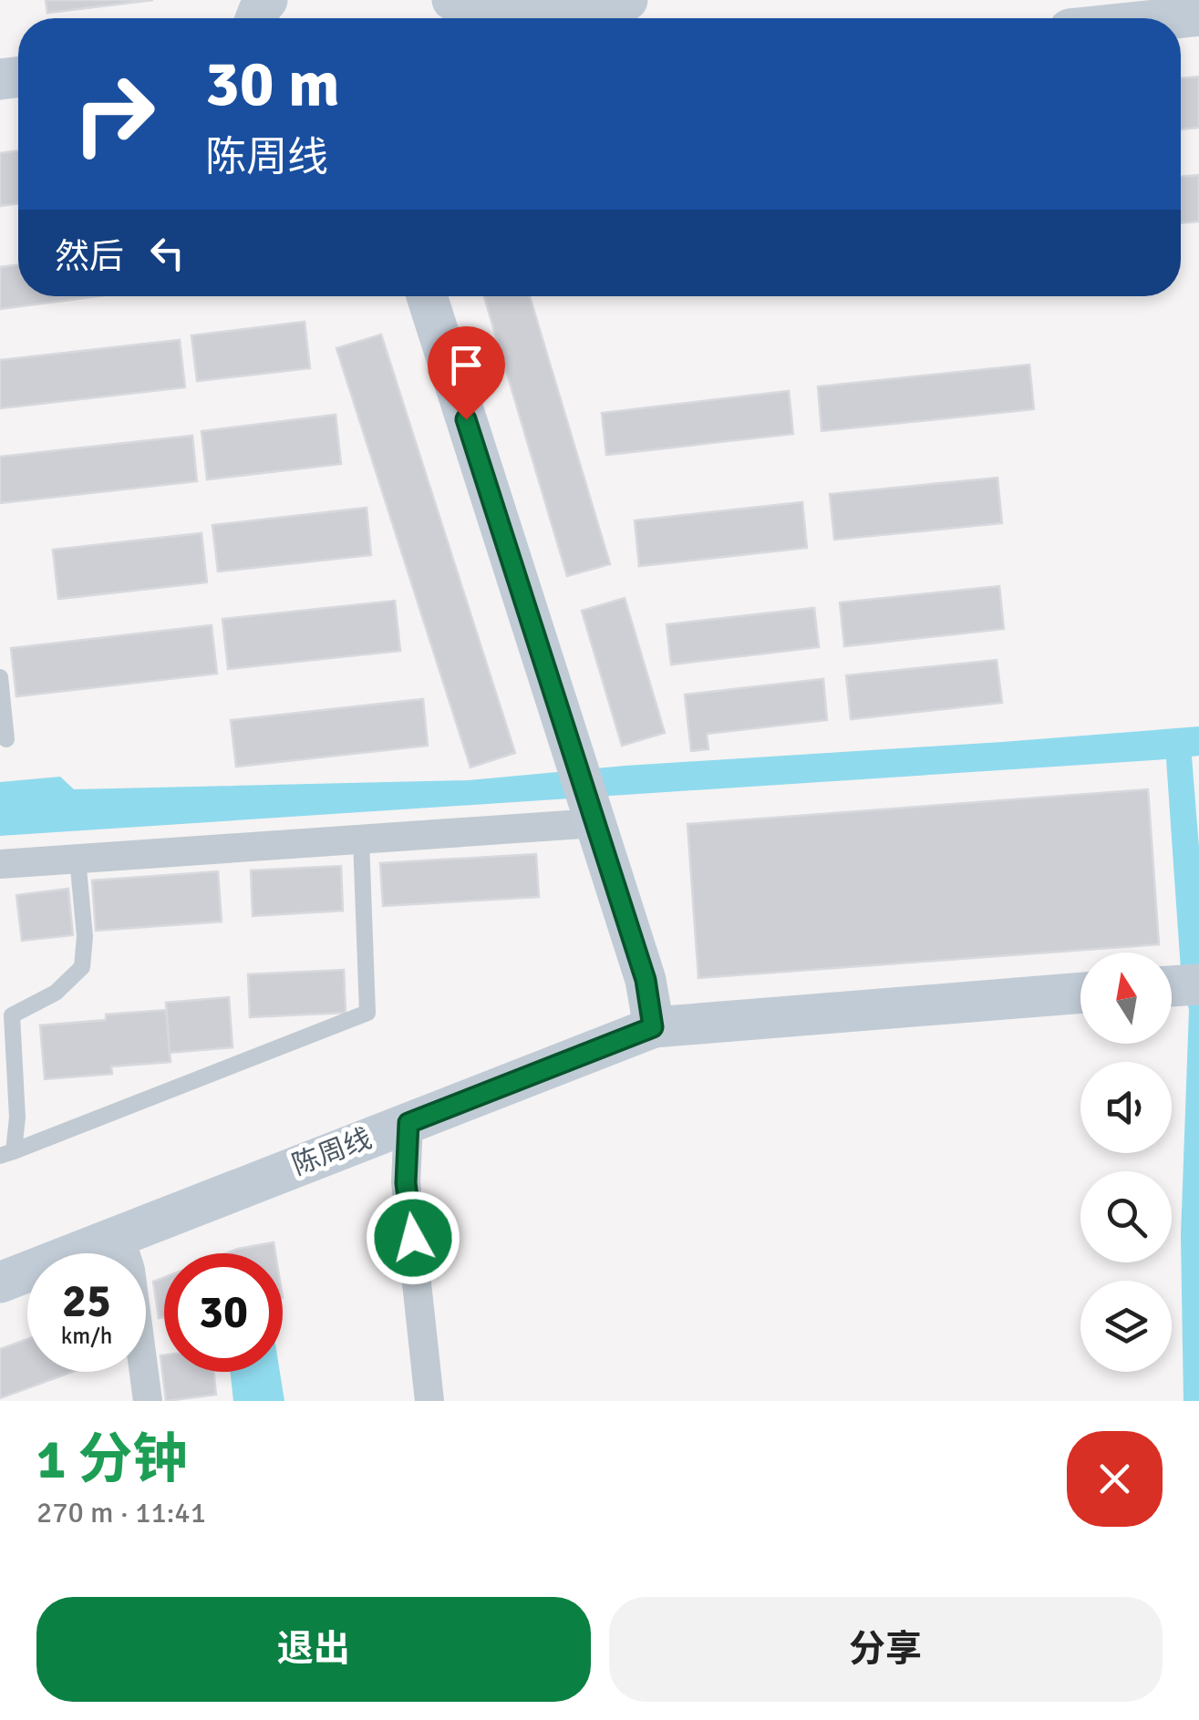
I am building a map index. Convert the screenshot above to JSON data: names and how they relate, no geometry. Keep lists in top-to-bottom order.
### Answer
{
  "streets": {
    "main road": ["陈周线"]
  },
  "north": "top",
  "page": {
    "turn": ["30 m", "陈周线"],
    "then": "然后",
    "speed": "25 km/h",
    "limit": "30",
    "heading": ["1 分钟", "270 m · 11:41"],
    "buttons": ["退出", "分享"]
  }
}
